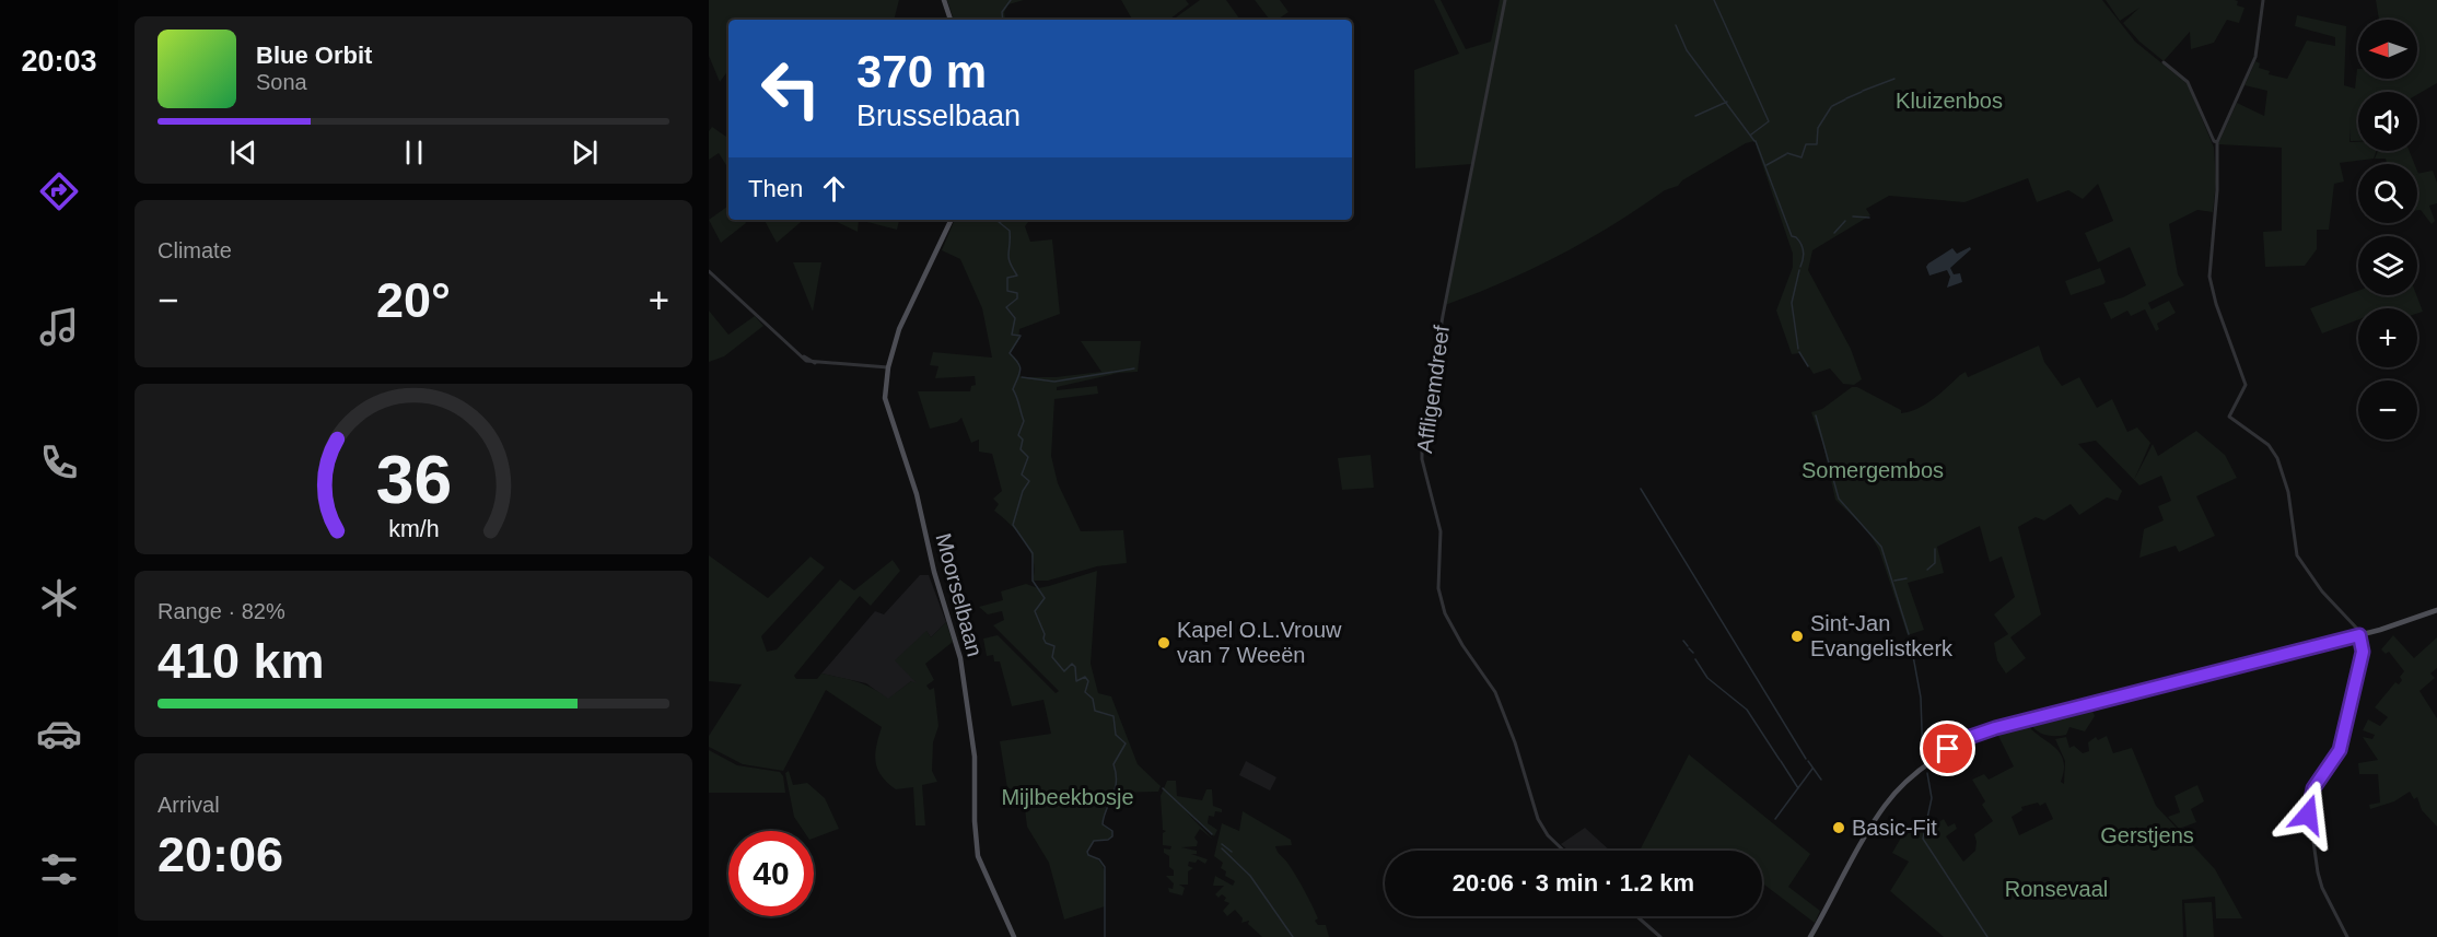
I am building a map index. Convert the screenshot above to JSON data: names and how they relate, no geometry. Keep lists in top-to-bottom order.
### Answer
{
  "streets": {
    "main road": ["Moorselbaan"],
    "street": ["Affligemdreef"]
  },
  "parks": [
    "Kluizenbos",
    "Somergembos",
    "Mijlbeekbosje",
    "Gerstjens",
    "Ronsevaal"
  ],
  "places": ["Sint-Jan Evangelistkerk", "Kapel O.L.Vrouw van 7 Weeën", "Basic-Fit"],
  "north": "left",
  "page": {
    "tabs": "20:03",
    "map_buttons": ["+", "−"],
    "turn": ["370 m", "Brusselbaan"],
    "song": ["Blue Orbit", "Sona"],
    "then": "Then",
    "tile": [
      "Climate",
      ["Range · 82%", "410 km"],
      ["Arrival", "20:06"]
    ],
    "heat": ["−", "20°", "+"],
    "limit": "40",
    "trip": "20:06 · 3 min · 1.2 km",
    "gauge": ["36", "km/h"]
  }
}
